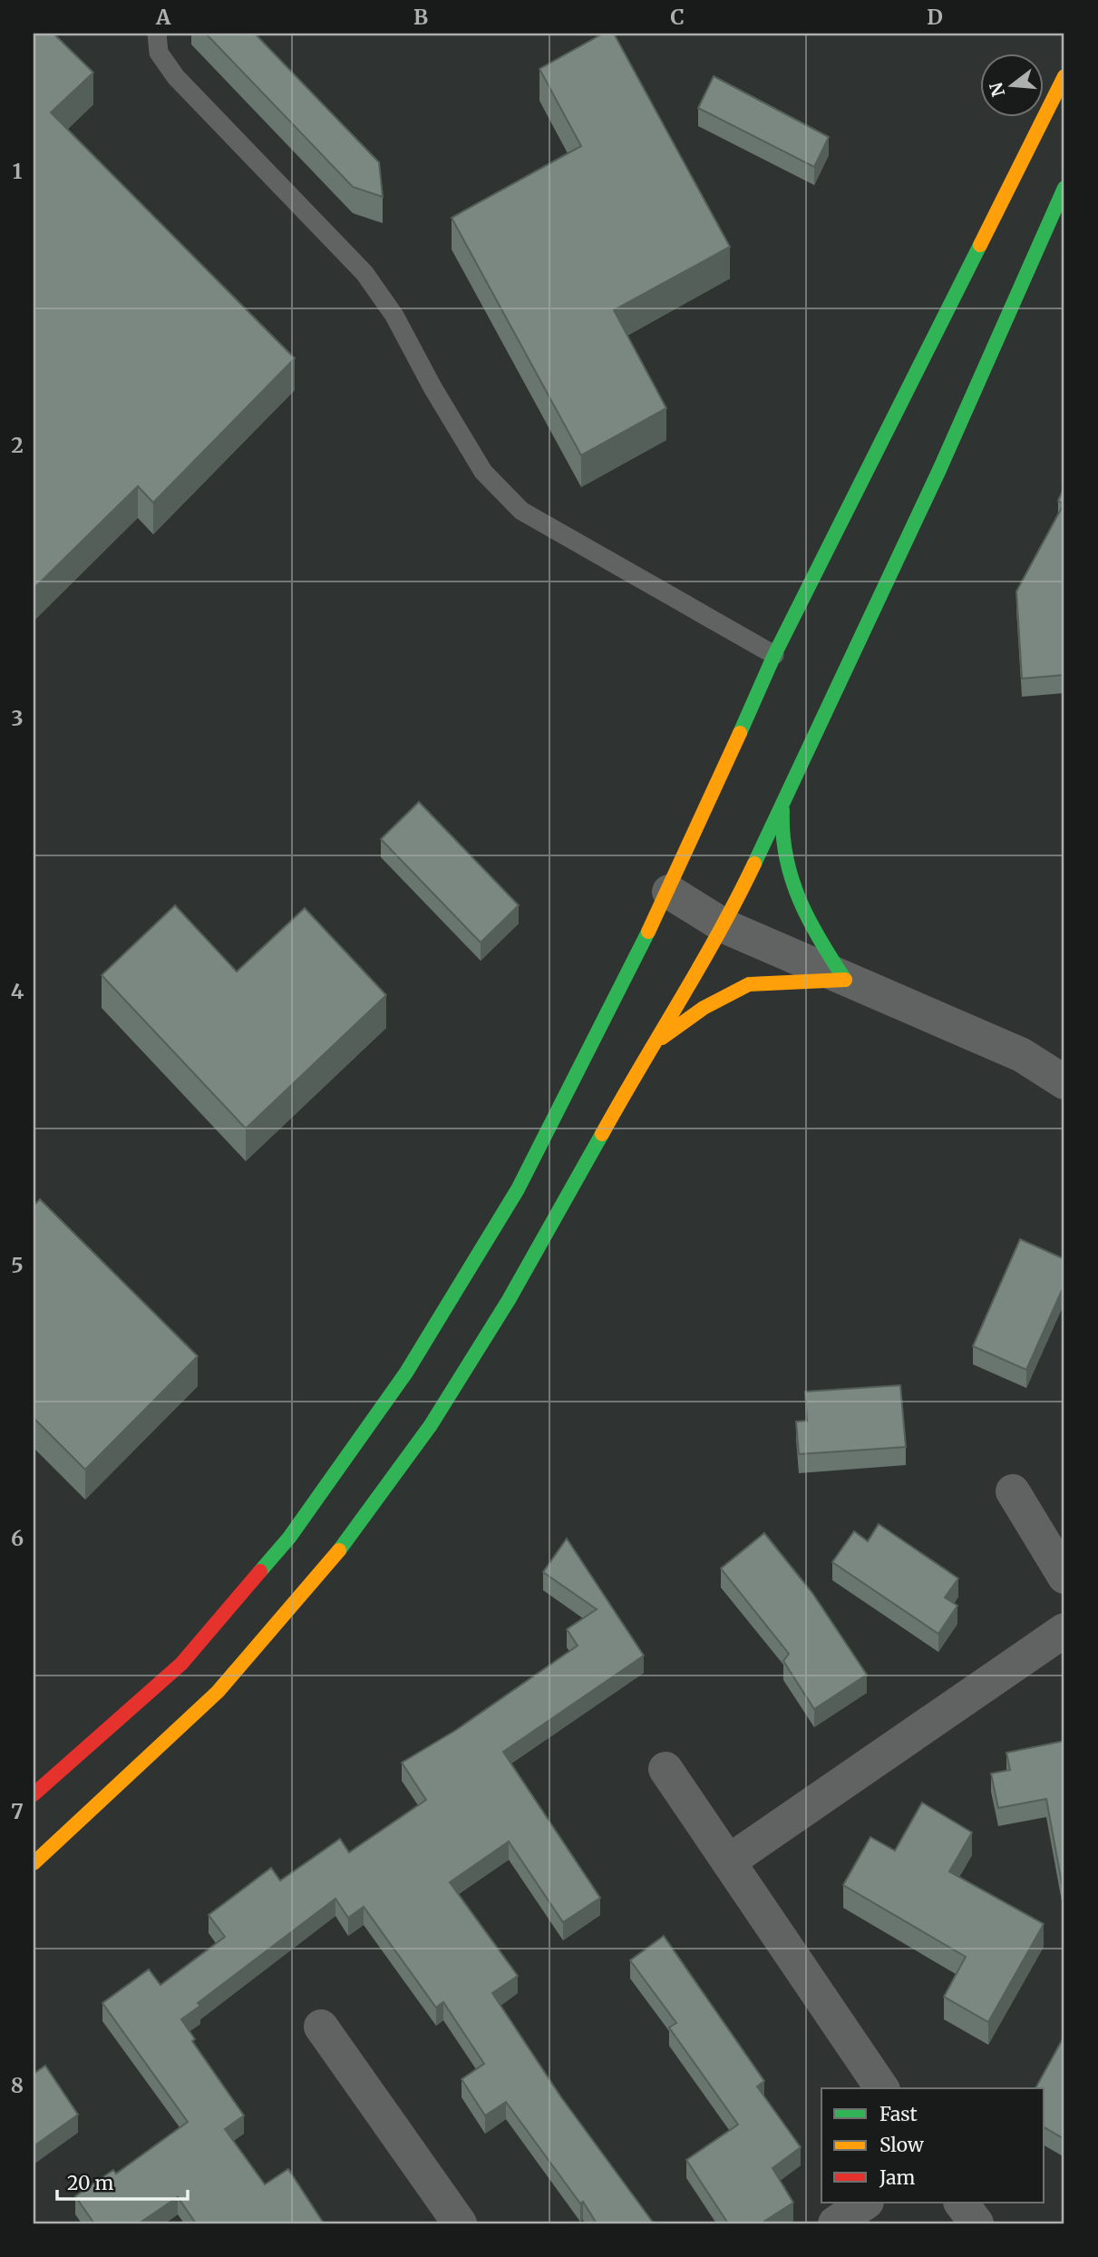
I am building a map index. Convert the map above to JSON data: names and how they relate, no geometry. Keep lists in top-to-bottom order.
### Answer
{
  "legend": ["Fast", "Slow", "Jam"],
  "scale_bar": "20 m",
  "north": "left",
  "grid": {
    "columns": [
      "A",
      "B",
      "C",
      "D"
    ],
    "rows": [
      "1",
      "2",
      "3",
      "4",
      "5",
      "6",
      "7",
      "8"
    ]
  }
}
